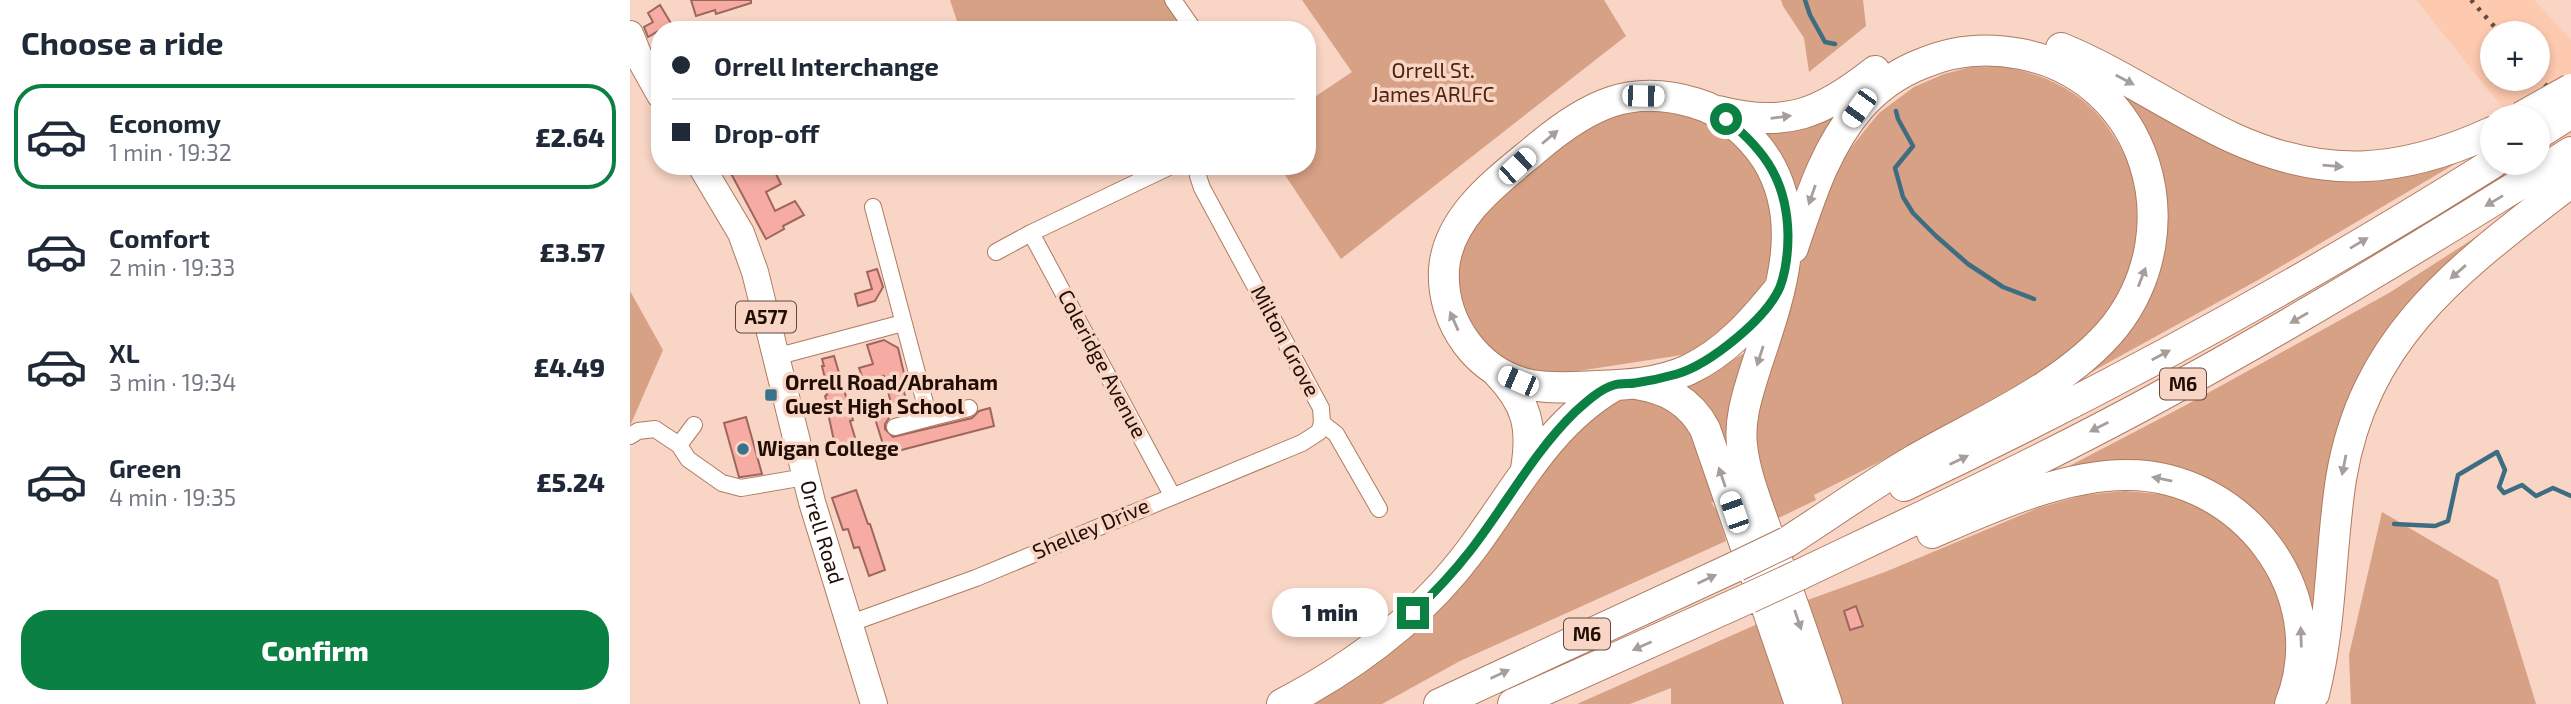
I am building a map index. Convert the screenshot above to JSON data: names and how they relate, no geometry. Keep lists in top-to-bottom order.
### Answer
{
  "streets": {
    "highway": ["A577", "M6", "Orrell Road"],
    "street": ["Milton Grove", "Coleridge Avenue", "Shelley Drive"]
  },
  "crossings": [
    ["Milton Grove", "Shelley Drive"],
    ["Coleridge Avenue", "Shelley Drive"],
    ["Shelley Drive", "Orrell Road"]
  ],
  "parks": ["Orrell St. James ARLFC"],
  "places": {
    "transit": ["Orrell Road/Abraham Guest High School"],
    "other": ["Wigan College"]
  },
  "page": {
    "heading": "Choose a ride",
    "map_buttons": ["+", "−"],
    "banner": ["Orrell Interchange", "Drop-off"],
    "list": [
      {
        "name": "Economy",
        "note": "1 min · 19:32",
        "value": "£2.64"
      },
      {
        "name": "Comfort",
        "note": "2 min · 19:33",
        "value": "£3.57"
      },
      {
        "name": "XL",
        "note": "3 min · 19:34",
        "value": "£4.49"
      },
      {
        "name": "Green",
        "note": "4 min · 19:35",
        "value": "£5.24"
      }
    ],
    "bubble": "1 min",
    "buttons": "Confirm"
  }
}
